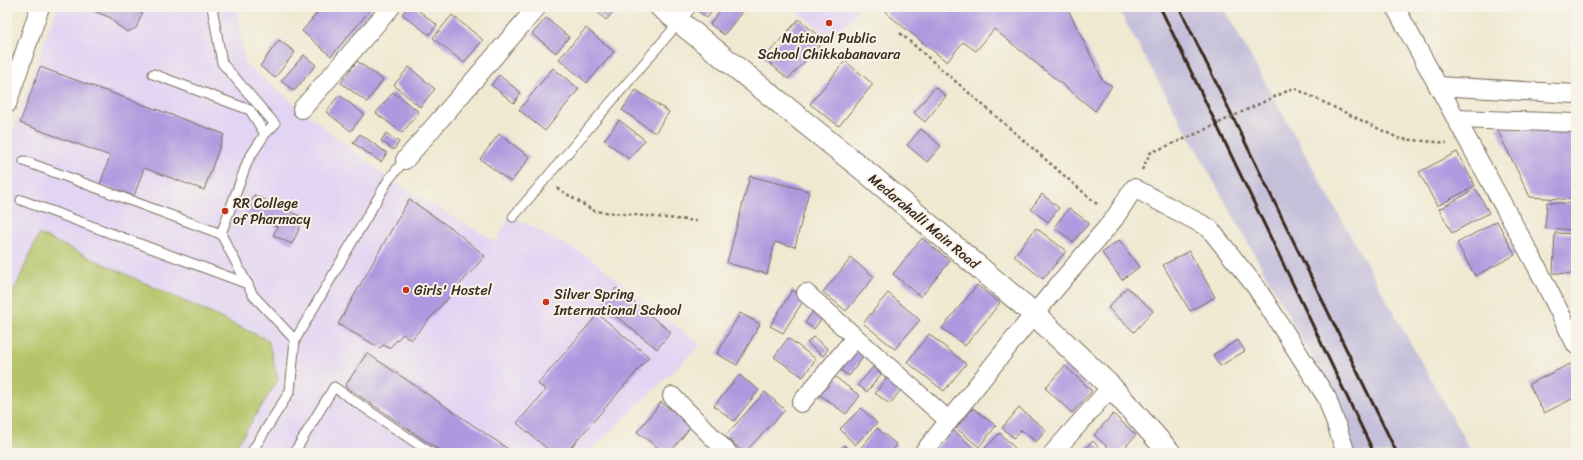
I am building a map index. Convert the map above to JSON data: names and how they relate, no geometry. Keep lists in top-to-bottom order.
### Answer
{
  "streets": {
    "street": ["Medarahalli Main Road"]
  },
  "places": [
    "National Public School Chikkabanavara",
    "RR College of Pharmacy",
    "Girls' Hostel",
    "Silver Spring International School"
  ]
}
